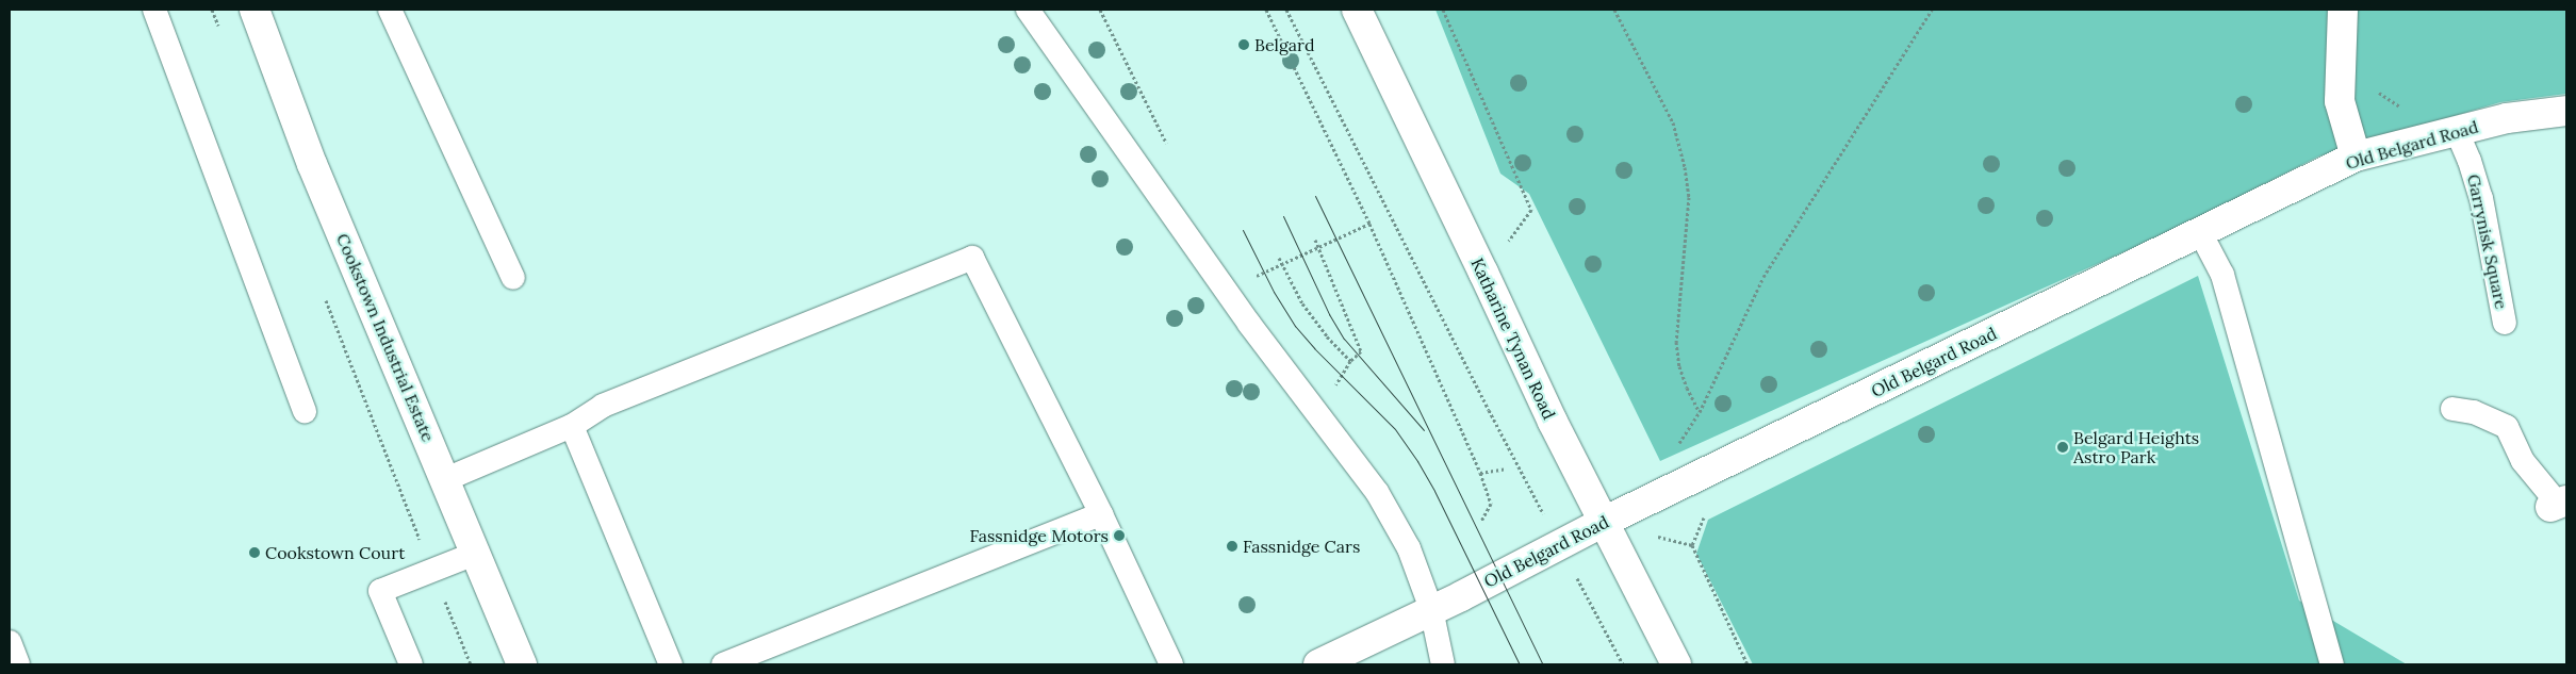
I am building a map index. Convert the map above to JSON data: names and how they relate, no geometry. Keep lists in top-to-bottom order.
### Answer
{
  "streets": {
    "street": ["Old Belgard Road", "Cookstown Industrial Estate", "Katharine Tynan Road"],
    "lane": ["Garrynisk Square"]
  },
  "crossings": [
    ["Old Belgard Road", "Garrynisk Square"],
    ["Old Belgard Road", "Katharine Tynan Road"]
  ],
  "places": [
    "Belgard",
    "Belgard Heights Astro Park",
    "Fassnidge Motors",
    "Fassnidge Cars",
    "Cookstown Court"
  ]
}
